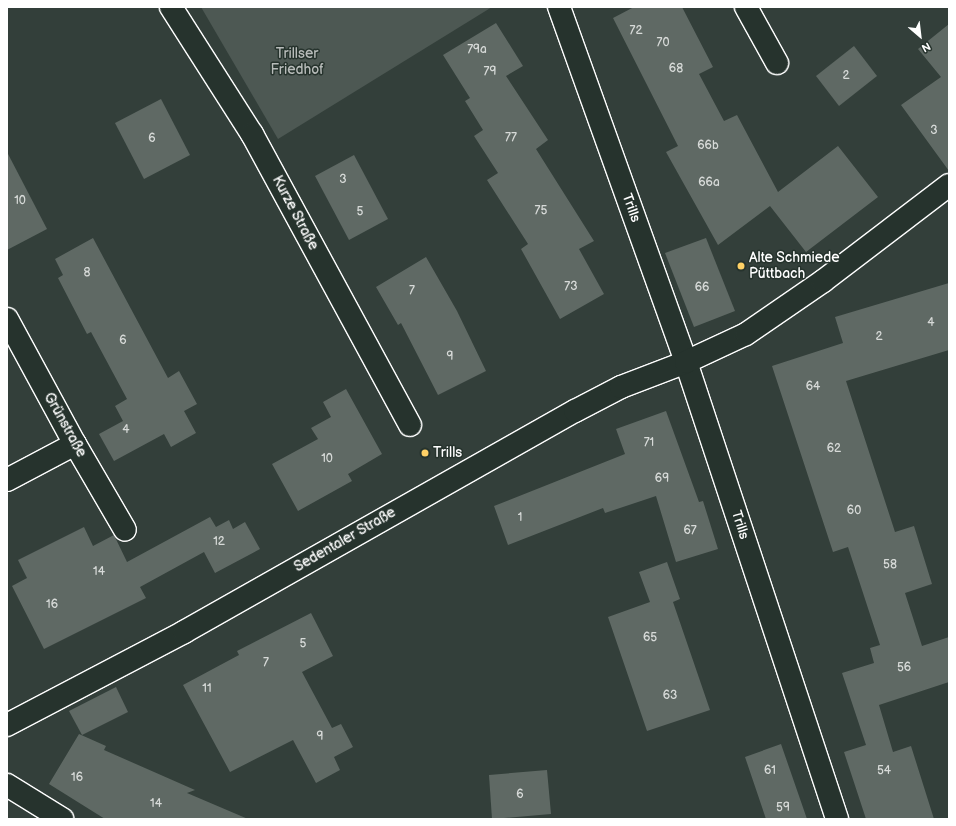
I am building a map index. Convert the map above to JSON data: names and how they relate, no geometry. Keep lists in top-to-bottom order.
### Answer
{
  "streets": {
    "street": [
      "Trills",
      "Kurze Straße",
      "Grünstraße",
      "Sedentaler Straße"
    ]
  },
  "crossings": [
    ["Trills", "Sedentaler Straße"]
  ],
  "parks": ["Trillser Friedhof"],
  "places": ["Alte Schmiede Püttbach", "Trills"],
  "house_numbers": [
    "72",
    "70",
    "79a",
    "68",
    "79",
    "2",
    "3",
    "77",
    "6",
    "66b",
    "3",
    "66a",
    "10",
    "75",
    "5",
    "8",
    "73",
    "66",
    "7",
    "4",
    "2",
    "6",
    "9",
    "64",
    "4",
    "71",
    "62",
    "10",
    "69",
    "60",
    "1",
    "67",
    "12",
    "58",
    "14",
    "16",
    "65",
    "5",
    "7",
    "56",
    "11",
    "63",
    "9",
    "61",
    "54",
    "16",
    "6",
    "14",
    "59"
  ],
  "north": "bottom right"
}
